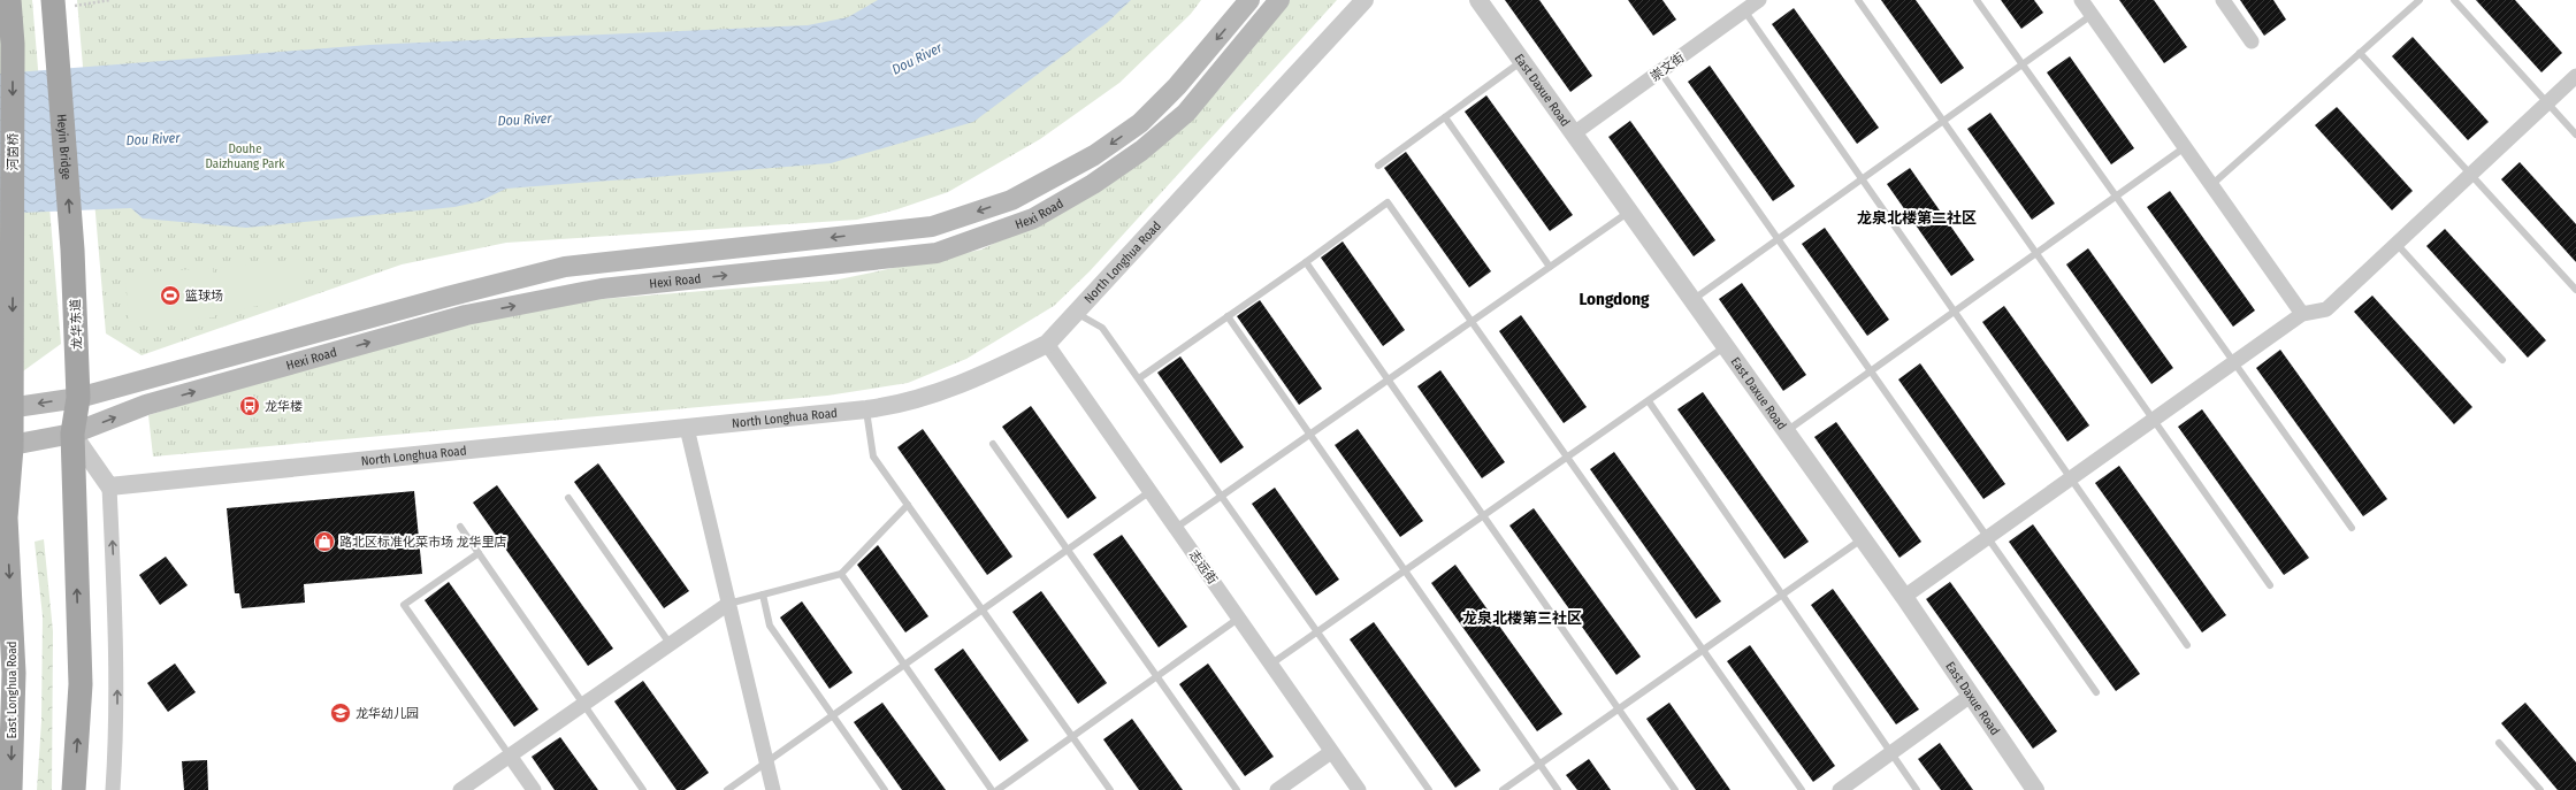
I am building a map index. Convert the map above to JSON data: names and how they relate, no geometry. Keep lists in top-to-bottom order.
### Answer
{
  "streets": {
    "main road": [
      "Heyin Bridge",
      "河茵桥",
      "Hexi Road",
      "龙华东道",
      "East Longhua Road"
    ],
    "street": [
      "崇文街",
      "East Daxue Road",
      "North Longhua Road",
      "志远街"
    ]
  },
  "crossings": [
    ["崇文街", "East Daxue Road"],
    ["Heyin Bridge", "龙华东道"],
    ["河茵桥", "East Longhua Road"],
    ["Hexi Road", "龙华东道"],
    ["Hexi Road", "East Longhua Road"],
    ["North Longhua Road", "志远街"]
  ],
  "one_way": ["Heyin Bridge", "河茵桥"],
  "districts": ["龙泉北楼第二社区", "Longdong", "龙泉北楼第三社区"],
  "water": ["Dou River"],
  "parks": ["Douhe Daizhuang Park"],
  "places": {
    "sports": ["篮球场"],
    "bus stop": ["龙华楼"],
    "shop": ["路北区标准化菜市场 龙华里店"],
    "school or university": ["龙华幼儿园"]
  }
}
